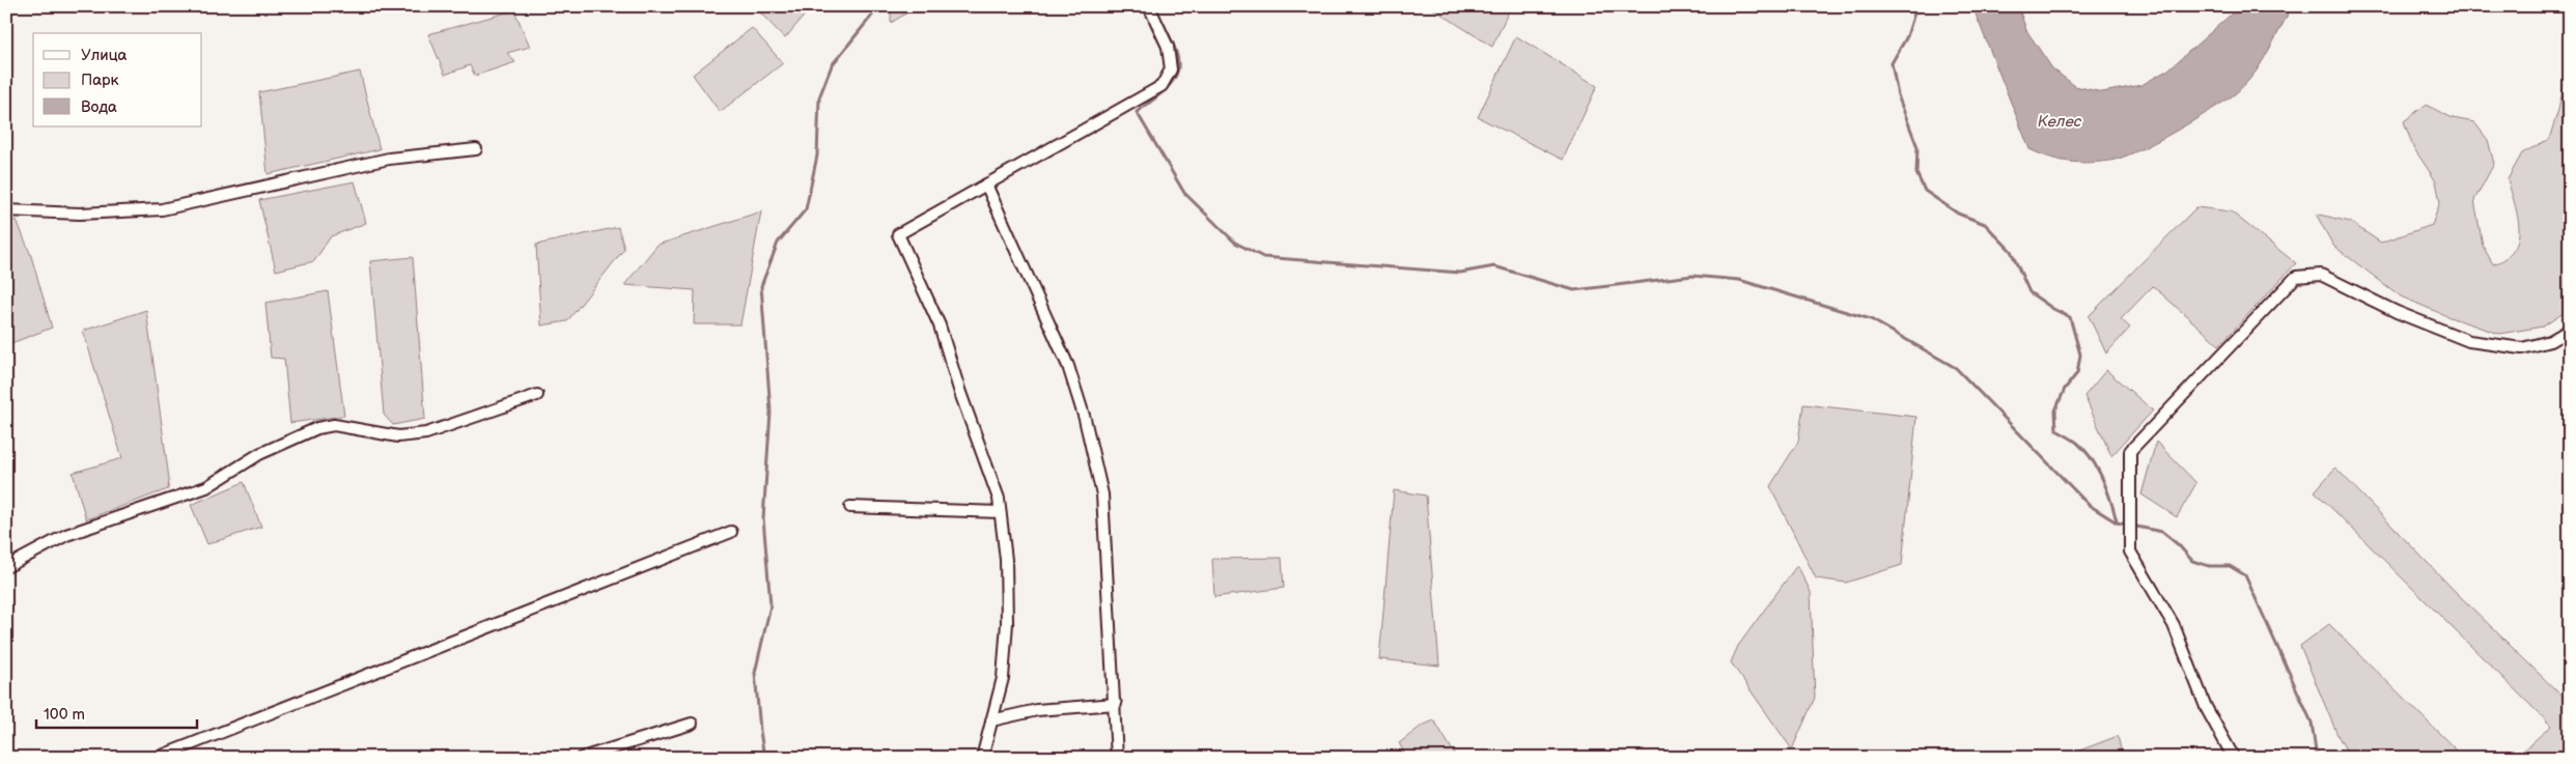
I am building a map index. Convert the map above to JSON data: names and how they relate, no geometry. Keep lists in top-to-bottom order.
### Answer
{
  "water": ["Келес"],
  "legend": ["Улица", "Парк", "Вода"],
  "scale_bar": "100 m"
}
